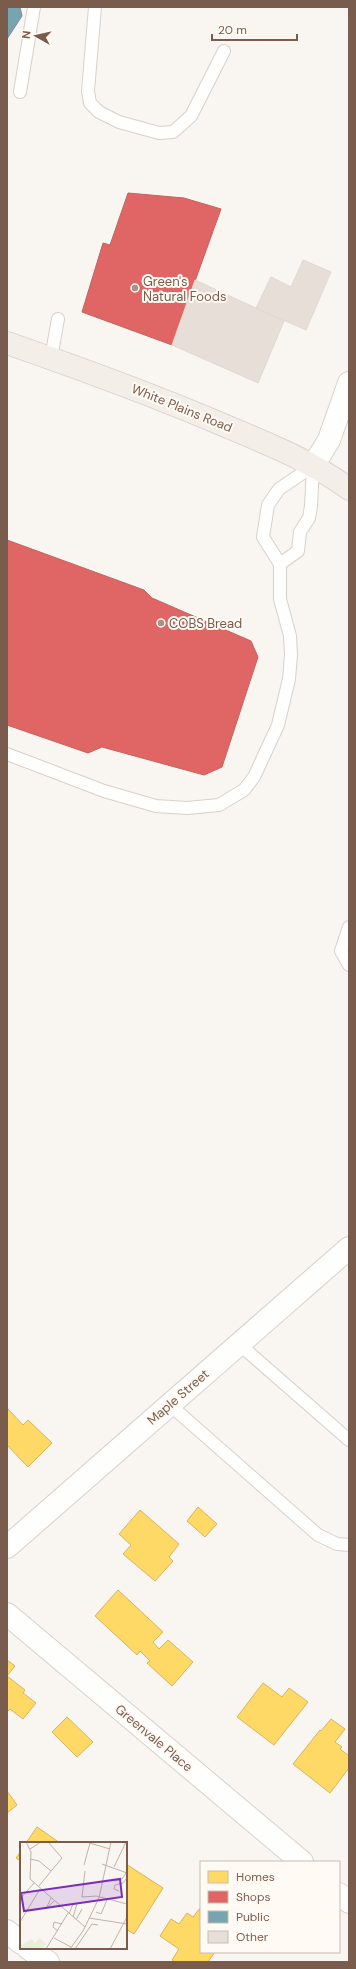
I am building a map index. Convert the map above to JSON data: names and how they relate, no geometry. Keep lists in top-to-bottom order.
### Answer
{
  "streets": {
    "main road": ["White Plains Road"],
    "street": ["Maple Street", "Greenvale Place"]
  },
  "places": ["Green's Natural Foods", "COBS Bread"],
  "legend": [
    "Homes",
    "Shops",
    "Public",
    "Other"
  ],
  "scale_bar": "20 m",
  "north": "left"
}
